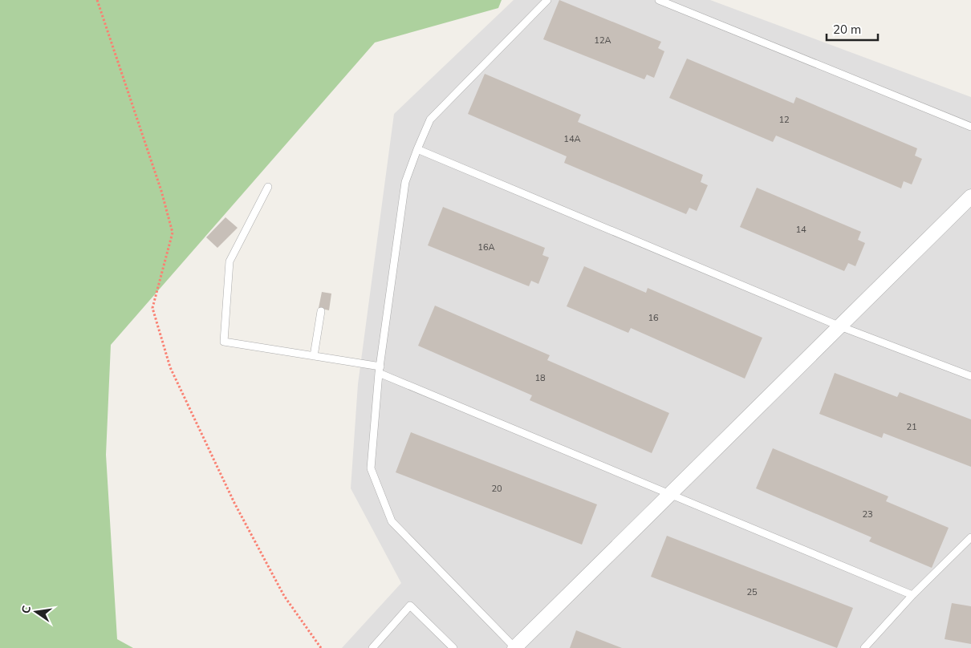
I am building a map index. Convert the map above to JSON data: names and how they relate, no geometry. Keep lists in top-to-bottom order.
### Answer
{
  "house_numbers": [
    "12А",
    "12",
    "14А",
    "14",
    "16А",
    "16",
    "18",
    "21",
    "20",
    "23",
    "25"
  ],
  "scale_bar": "20 m",
  "north": "left"
}
